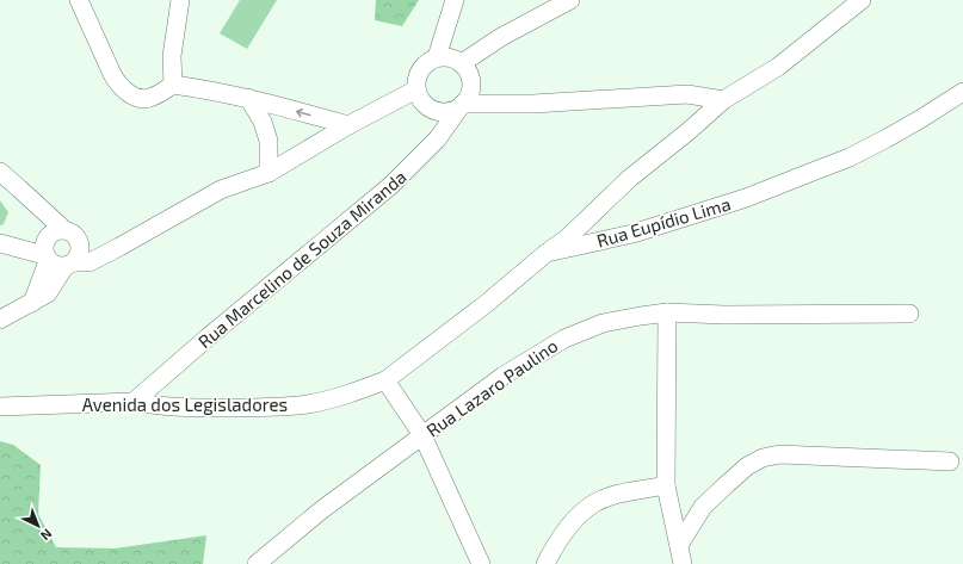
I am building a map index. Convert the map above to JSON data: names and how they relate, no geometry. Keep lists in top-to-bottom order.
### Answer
{
  "streets": {
    "street": [
      "Rua Eupídio Lima",
      "Rua Marcelino de Souza Miranda",
      "Rua Lazaro Paulino",
      "Avenida dos Legisladores"
    ]
  },
  "crossings": [
    ["Rua Eupídio Lima", "Avenida dos Legisladores"],
    ["Rua Marcelino de Souza Miranda", "Avenida dos Legisladores"]
  ],
  "north": "bottom right"
}
